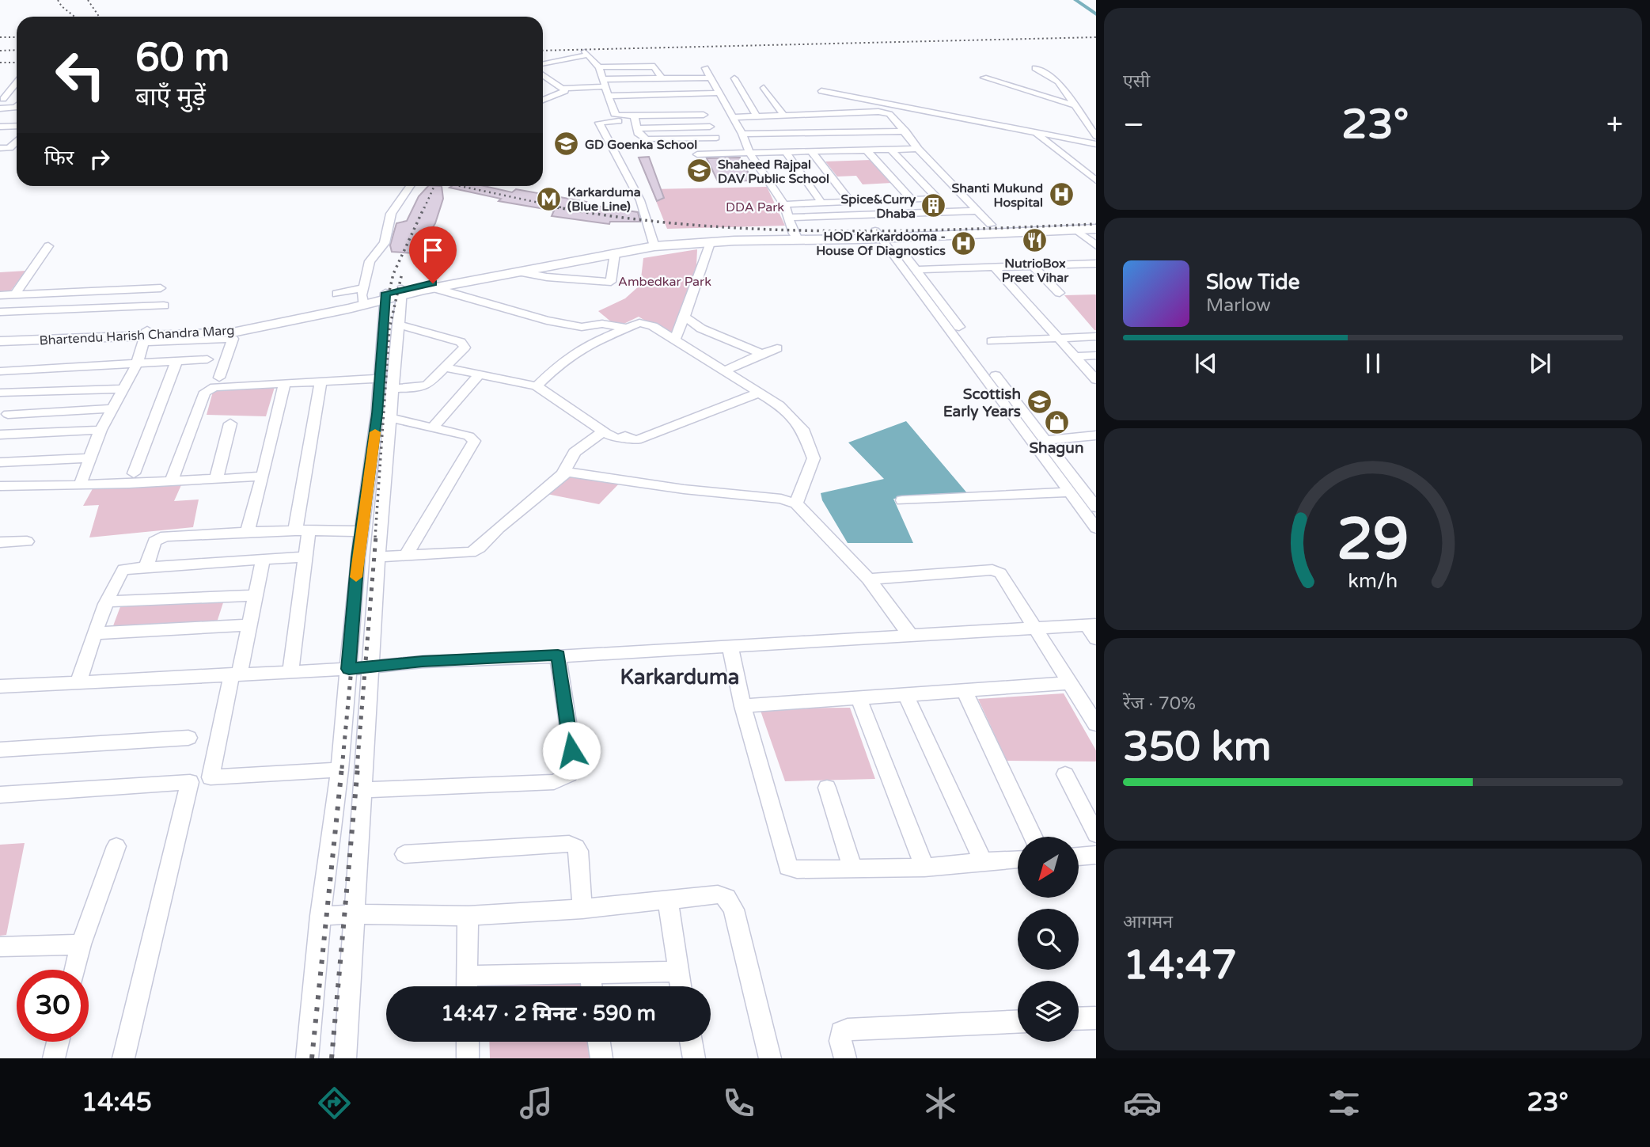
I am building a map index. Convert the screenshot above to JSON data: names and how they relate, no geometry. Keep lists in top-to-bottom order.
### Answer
{
  "streets": {
    "main road": ["Bhartendu Harish Chandra Marg"]
  },
  "districts": ["Karkarduma"],
  "parks": ["DDA Park", "Ambedkar Park"],
  "places": {
    "school or university": ["GD Goenka School", "Shaheed Rajpal DAV Public School", "Scottish Early Years"],
    "hospital": ["Shanti Mukund Hospital", "HOD Karkardooma - House Of Diagnostics"],
    "metro station": ["Karkarduma (Blue Line)"],
    "building": ["Spice&Curry Dhaba"],
    "restaurant": ["NutrioBox Preet Vihar"],
    "shop": ["Shagun"]
  },
  "north": "bottom left",
  "page": {
    "tile": [
      "एसी",
      ["रेंज · 70%", "350 km"],
      ["आगमन", "14:47"]
    ],
    "turn": ["60 m", "बाएँ मुड़ें"],
    "heat": ["−", "23°", "+"],
    "then": "फिर",
    "song": ["Slow Tide", "Marlow"],
    "limit": "30",
    "trip": "14:47 · 2 मिनट · 590 m",
    "tabs": ["14:45", "23°"],
    "gauge": ["29", "km/h"]
  }
}
